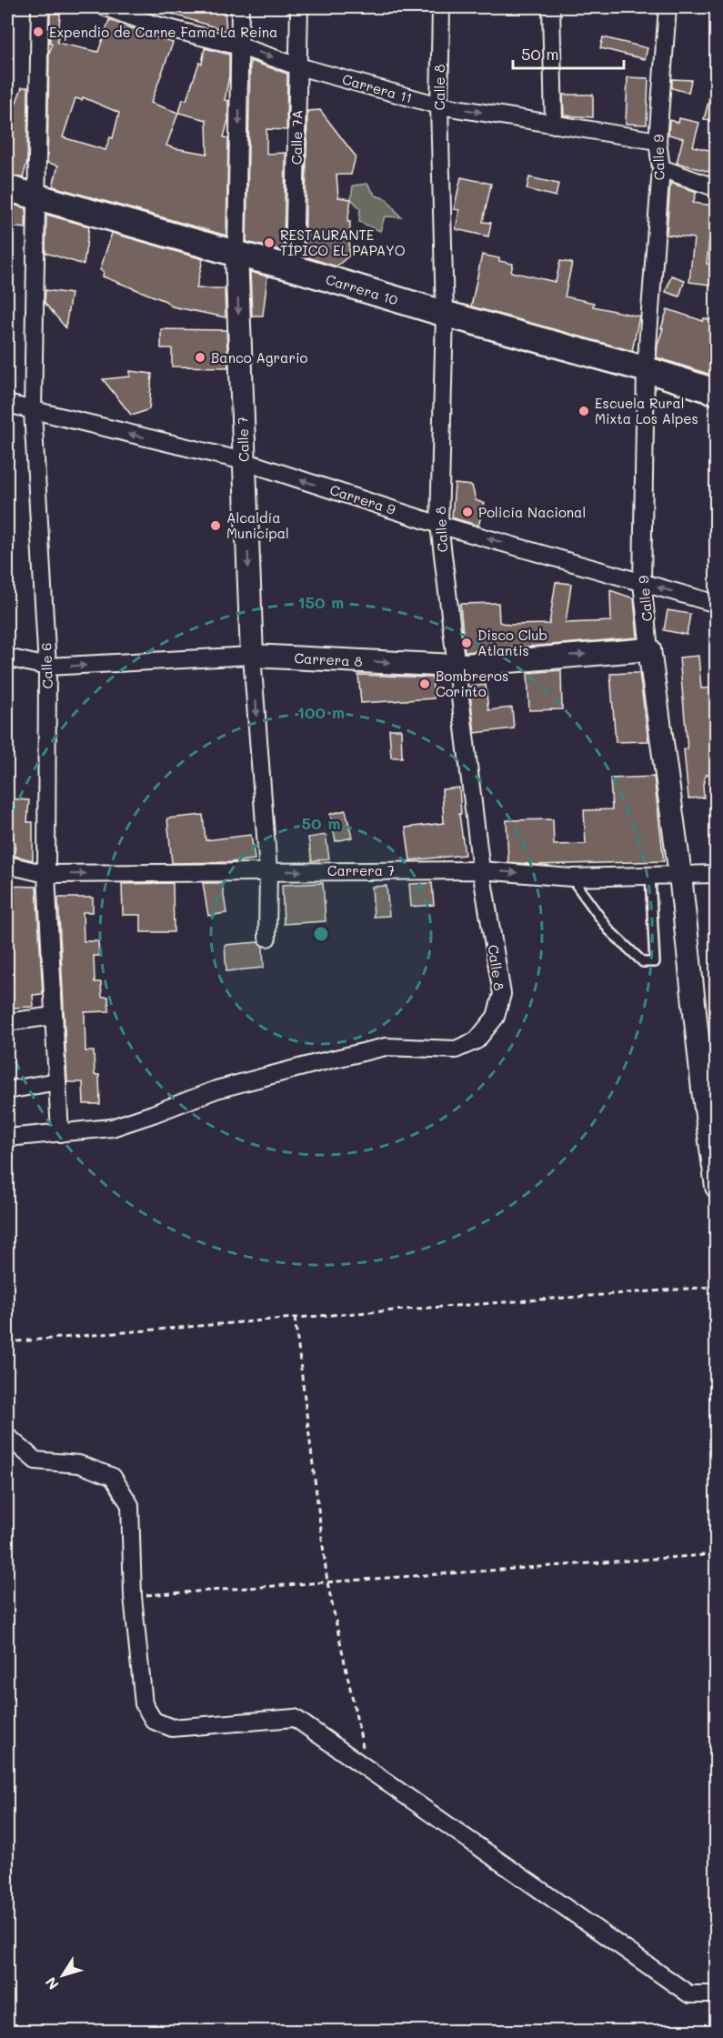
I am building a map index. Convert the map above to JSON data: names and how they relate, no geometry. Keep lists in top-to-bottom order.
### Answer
{
  "streets": {
    "main road": ["Carrera 10"],
    "street": [
      "Calle 8",
      "Carrera 11",
      "Calle 7A",
      "Calle 9",
      "Calle 7",
      "Carrera 9",
      "Carrera 8",
      "Calle 6",
      "Carrera 7"
    ]
  },
  "crossings": [
    ["Calle 8", "Carrera 11"],
    ["Calle 8", "Carrera 10"],
    ["Calle 8", "Carrera 9"],
    ["Calle 8", "Carrera 8"],
    ["Calle 8", "Calle 6"],
    ["Calle 8", "Carrera 7"],
    ["Carrera 11", "Calle 7A"],
    ["Carrera 11", "Calle 9"],
    ["Carrera 11", "Calle 7"],
    ["Calle 7A", "Carrera 10"],
    ["Calle 9", "Carrera 10"],
    ["Calle 9", "Carrera 9"],
    ["Calle 9", "Carrera 8"],
    ["Calle 9", "Carrera 7"],
    ["Carrera 10", "Calle 7"],
    ["Carrera 10", "Calle 6"],
    ["Calle 7", "Carrera 9"],
    ["Calle 7", "Carrera 8"],
    ["Calle 7", "Carrera 7"],
    ["Carrera 9", "Calle 6"],
    ["Carrera 8", "Calle 6"],
    ["Calle 6", "Carrera 7"]
  ],
  "one_way": [
    "Calle 7",
    "Carrera 9",
    "Carrera 8",
    "Carrera 7"
  ],
  "places": [
    "Expendio de Carne Fama La Reina",
    "RESTAURANTE TÍPICO EL PAPAYO",
    "Banco Agrario",
    "Escuela Rural Mixta Los Alpes",
    "Policía Nacional",
    "Alcaldía Municipal",
    "Disco Club Atlantis",
    "Bombreros Corinto"
  ],
  "scale_bar": "50 m",
  "north": "bottom left",
  "rings": ["150 m", "100 m", "50 m"]
}
